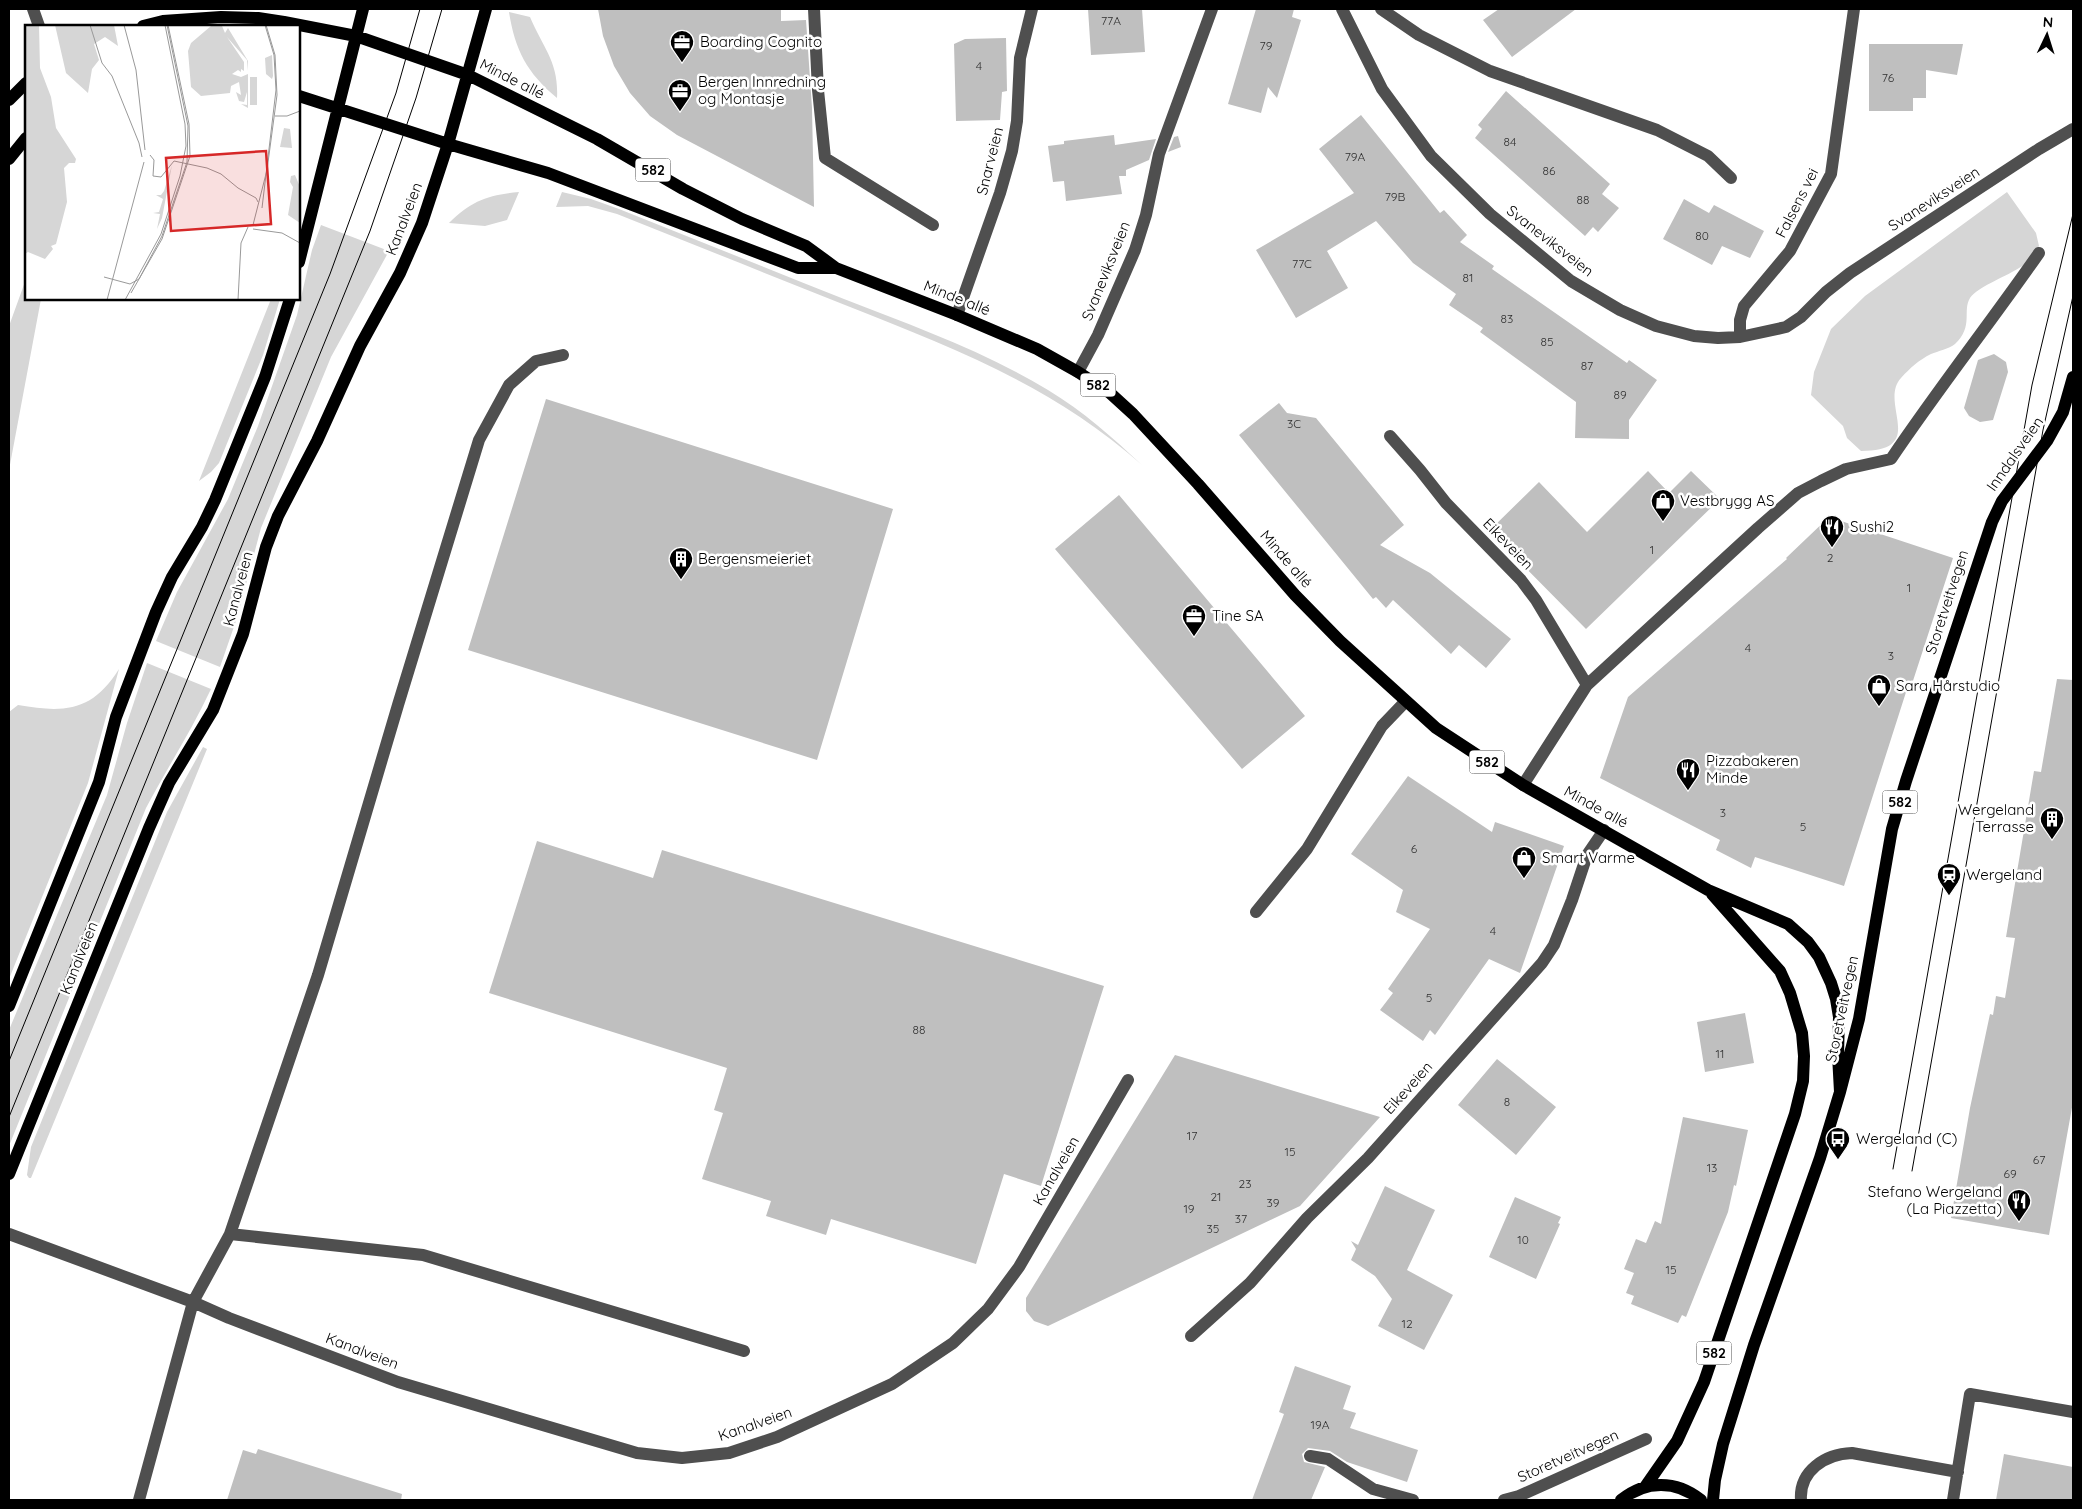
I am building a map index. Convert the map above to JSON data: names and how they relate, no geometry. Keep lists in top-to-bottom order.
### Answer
{
  "streets": {
    "main road": [
      "Minde allé",
      "582",
      "Kanalveien",
      "Inndalsveien",
      "Storetveitvegen"
    ],
    "street": [
      "Snarveien",
      "Svaneviksveien",
      "Falsens vei",
      "Eikeveien"
    ]
  },
  "crossings": [
    ["Minde allé", "Snarveien"],
    ["Minde allé", "582"],
    ["Minde allé", "Svaneviksveien"],
    ["Minde allé", "Kanalveien"],
    ["Minde allé", "Eikeveien"],
    ["Minde allé", "Storetveitvegen"],
    ["Svaneviksveien", "Falsens vei"],
    ["Inndalsveien", "Storetveitvegen"]
  ],
  "places": {
    "office": ["Boarding Cognito", "Bergen Innredning og Montasje", "Tine SA"],
    "shop": ["Vestbrygg AS", "Sara Hårstudio", "Smart Varme"],
    "restaurant": ["Sushi2", "Pizzabakeren Minde", "Stefano Wergeland (La Piazzetta)"],
    "building": ["Bergensmeieriet", "Wergeland Terrasse"],
    "station": ["Wergeland"],
    "bus stop": ["Wergeland (C)"]
  },
  "house_numbers": [
    "77A",
    "79",
    "4",
    "76",
    "84",
    "79A",
    "86",
    "79B",
    "88",
    "80",
    "77C",
    "81",
    "83",
    "85",
    "87",
    "89",
    "3C",
    "1",
    "2",
    "1",
    "4",
    "3",
    "3",
    "5",
    "6",
    "4",
    "5",
    "88",
    "11",
    "8",
    "17",
    "15",
    "67",
    "13",
    "69",
    "23",
    "21",
    "39",
    "19",
    "37",
    "35",
    "10",
    "15",
    "12",
    "19A"
  ],
  "north": "top"
}
